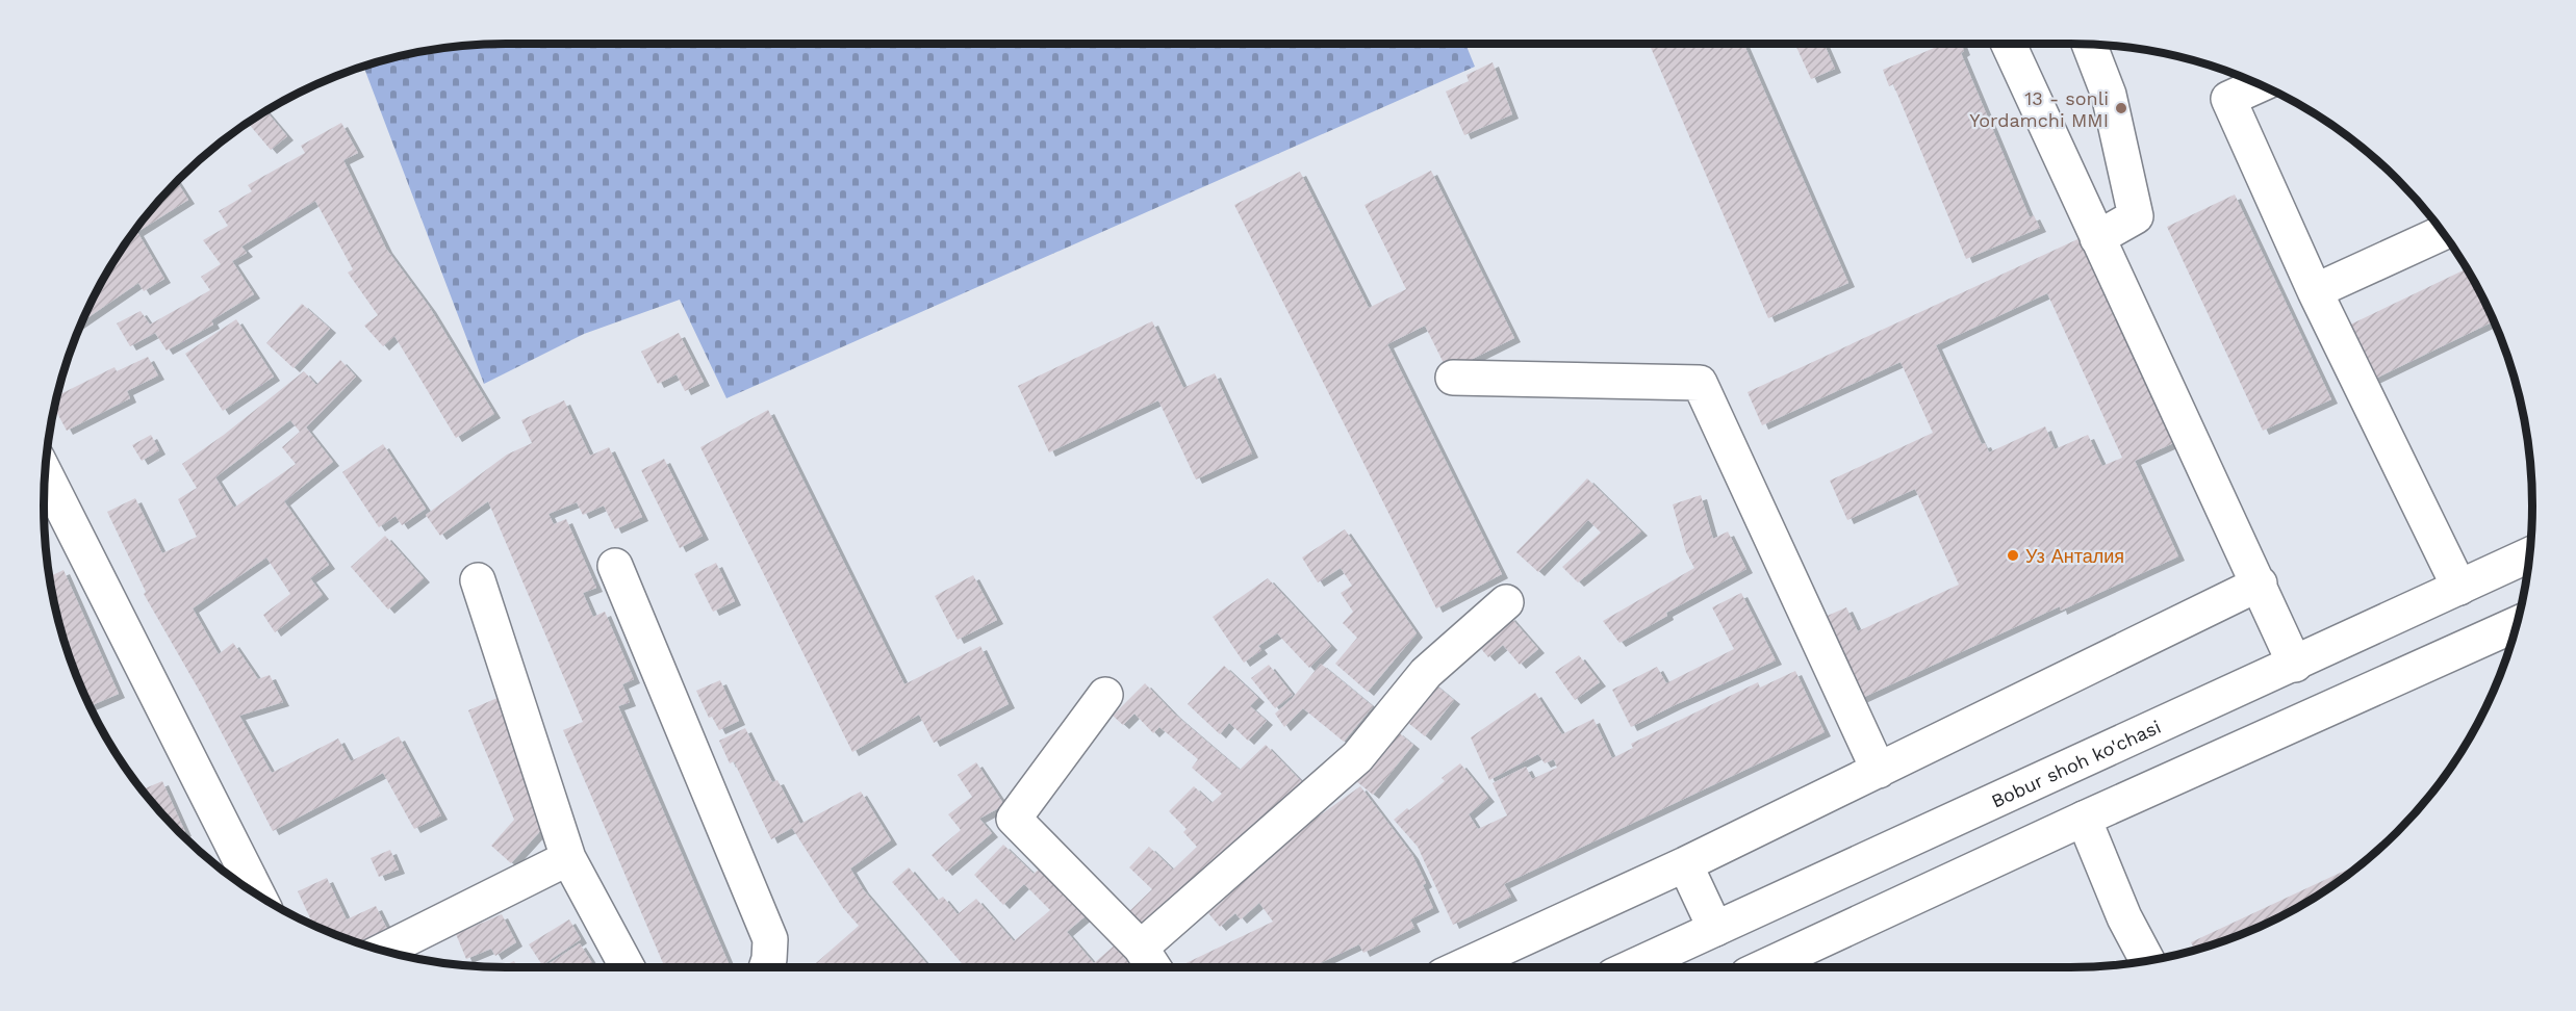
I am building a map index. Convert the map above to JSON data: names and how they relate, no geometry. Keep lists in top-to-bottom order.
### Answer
{
  "streets": {
    "main road": ["Bobur shoh ko'chasi"]
  },
  "places": ["13 - sonli Yordamchi MMI", "Уз Анталия"]
}
